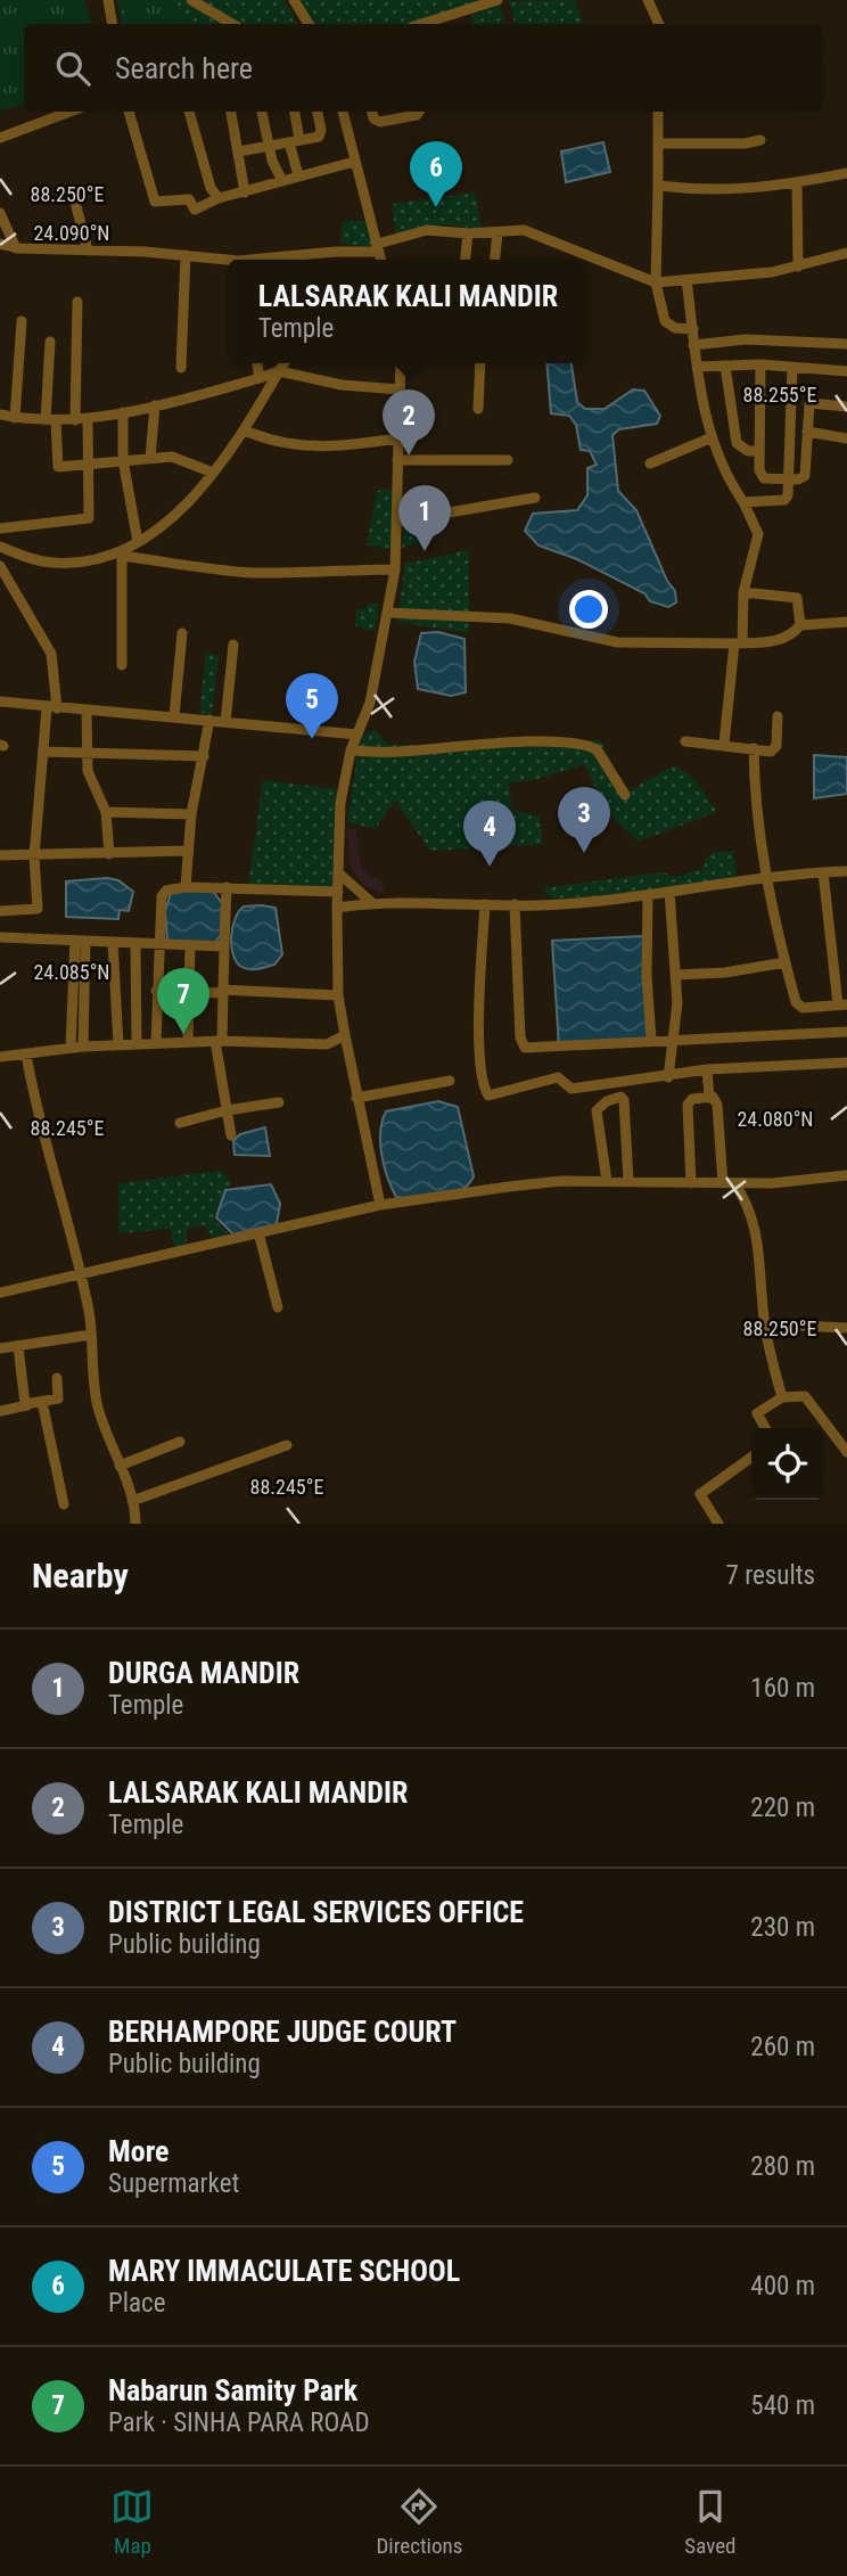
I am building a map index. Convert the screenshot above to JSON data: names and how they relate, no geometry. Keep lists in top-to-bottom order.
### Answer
{
  "page": {
    "search": "Search here",
    "pins": [
      "6",
      "2",
      "1",
      "5",
      "3",
      "4",
      "7"
    ],
    "popup": ["LALSARAK KALI MANDIR", "Temple"],
    "heading": ["Nearby", "7 results"],
    "list": [
      {
        "mark": "1",
        "name": "DURGA MANDIR",
        "note": "Temple",
        "value": "160 m"
      },
      {
        "mark": "2",
        "name": "LALSARAK KALI MANDIR",
        "note": "Temple",
        "value": "220 m"
      },
      {
        "mark": "3",
        "name": "DISTRICT LEGAL SERVICES OFFICE",
        "note": "Public building",
        "value": "230 m"
      },
      {
        "mark": "4",
        "name": "BERHAMPORE JUDGE COURT",
        "note": "Public building",
        "value": "260 m"
      },
      {
        "mark": "5",
        "name": "More",
        "note": "Supermarket",
        "value": "280 m"
      },
      {
        "mark": "6",
        "name": "MARY IMMACULATE SCHOOL",
        "note": "Place",
        "value": "400 m"
      },
      {
        "mark": "7",
        "name": "Nabarun Samity Park",
        "note": "Park · SINHA PARA ROAD",
        "value": "540 m"
      }
    ],
    "nav": ["Map", "Directions", "Saved"]
  },
  "coordinates": [
    "88.250°E",
    "24.090°N",
    "88.255°E",
    "24.085°N",
    "24.080°N",
    "88.245°E"
  ]
}
